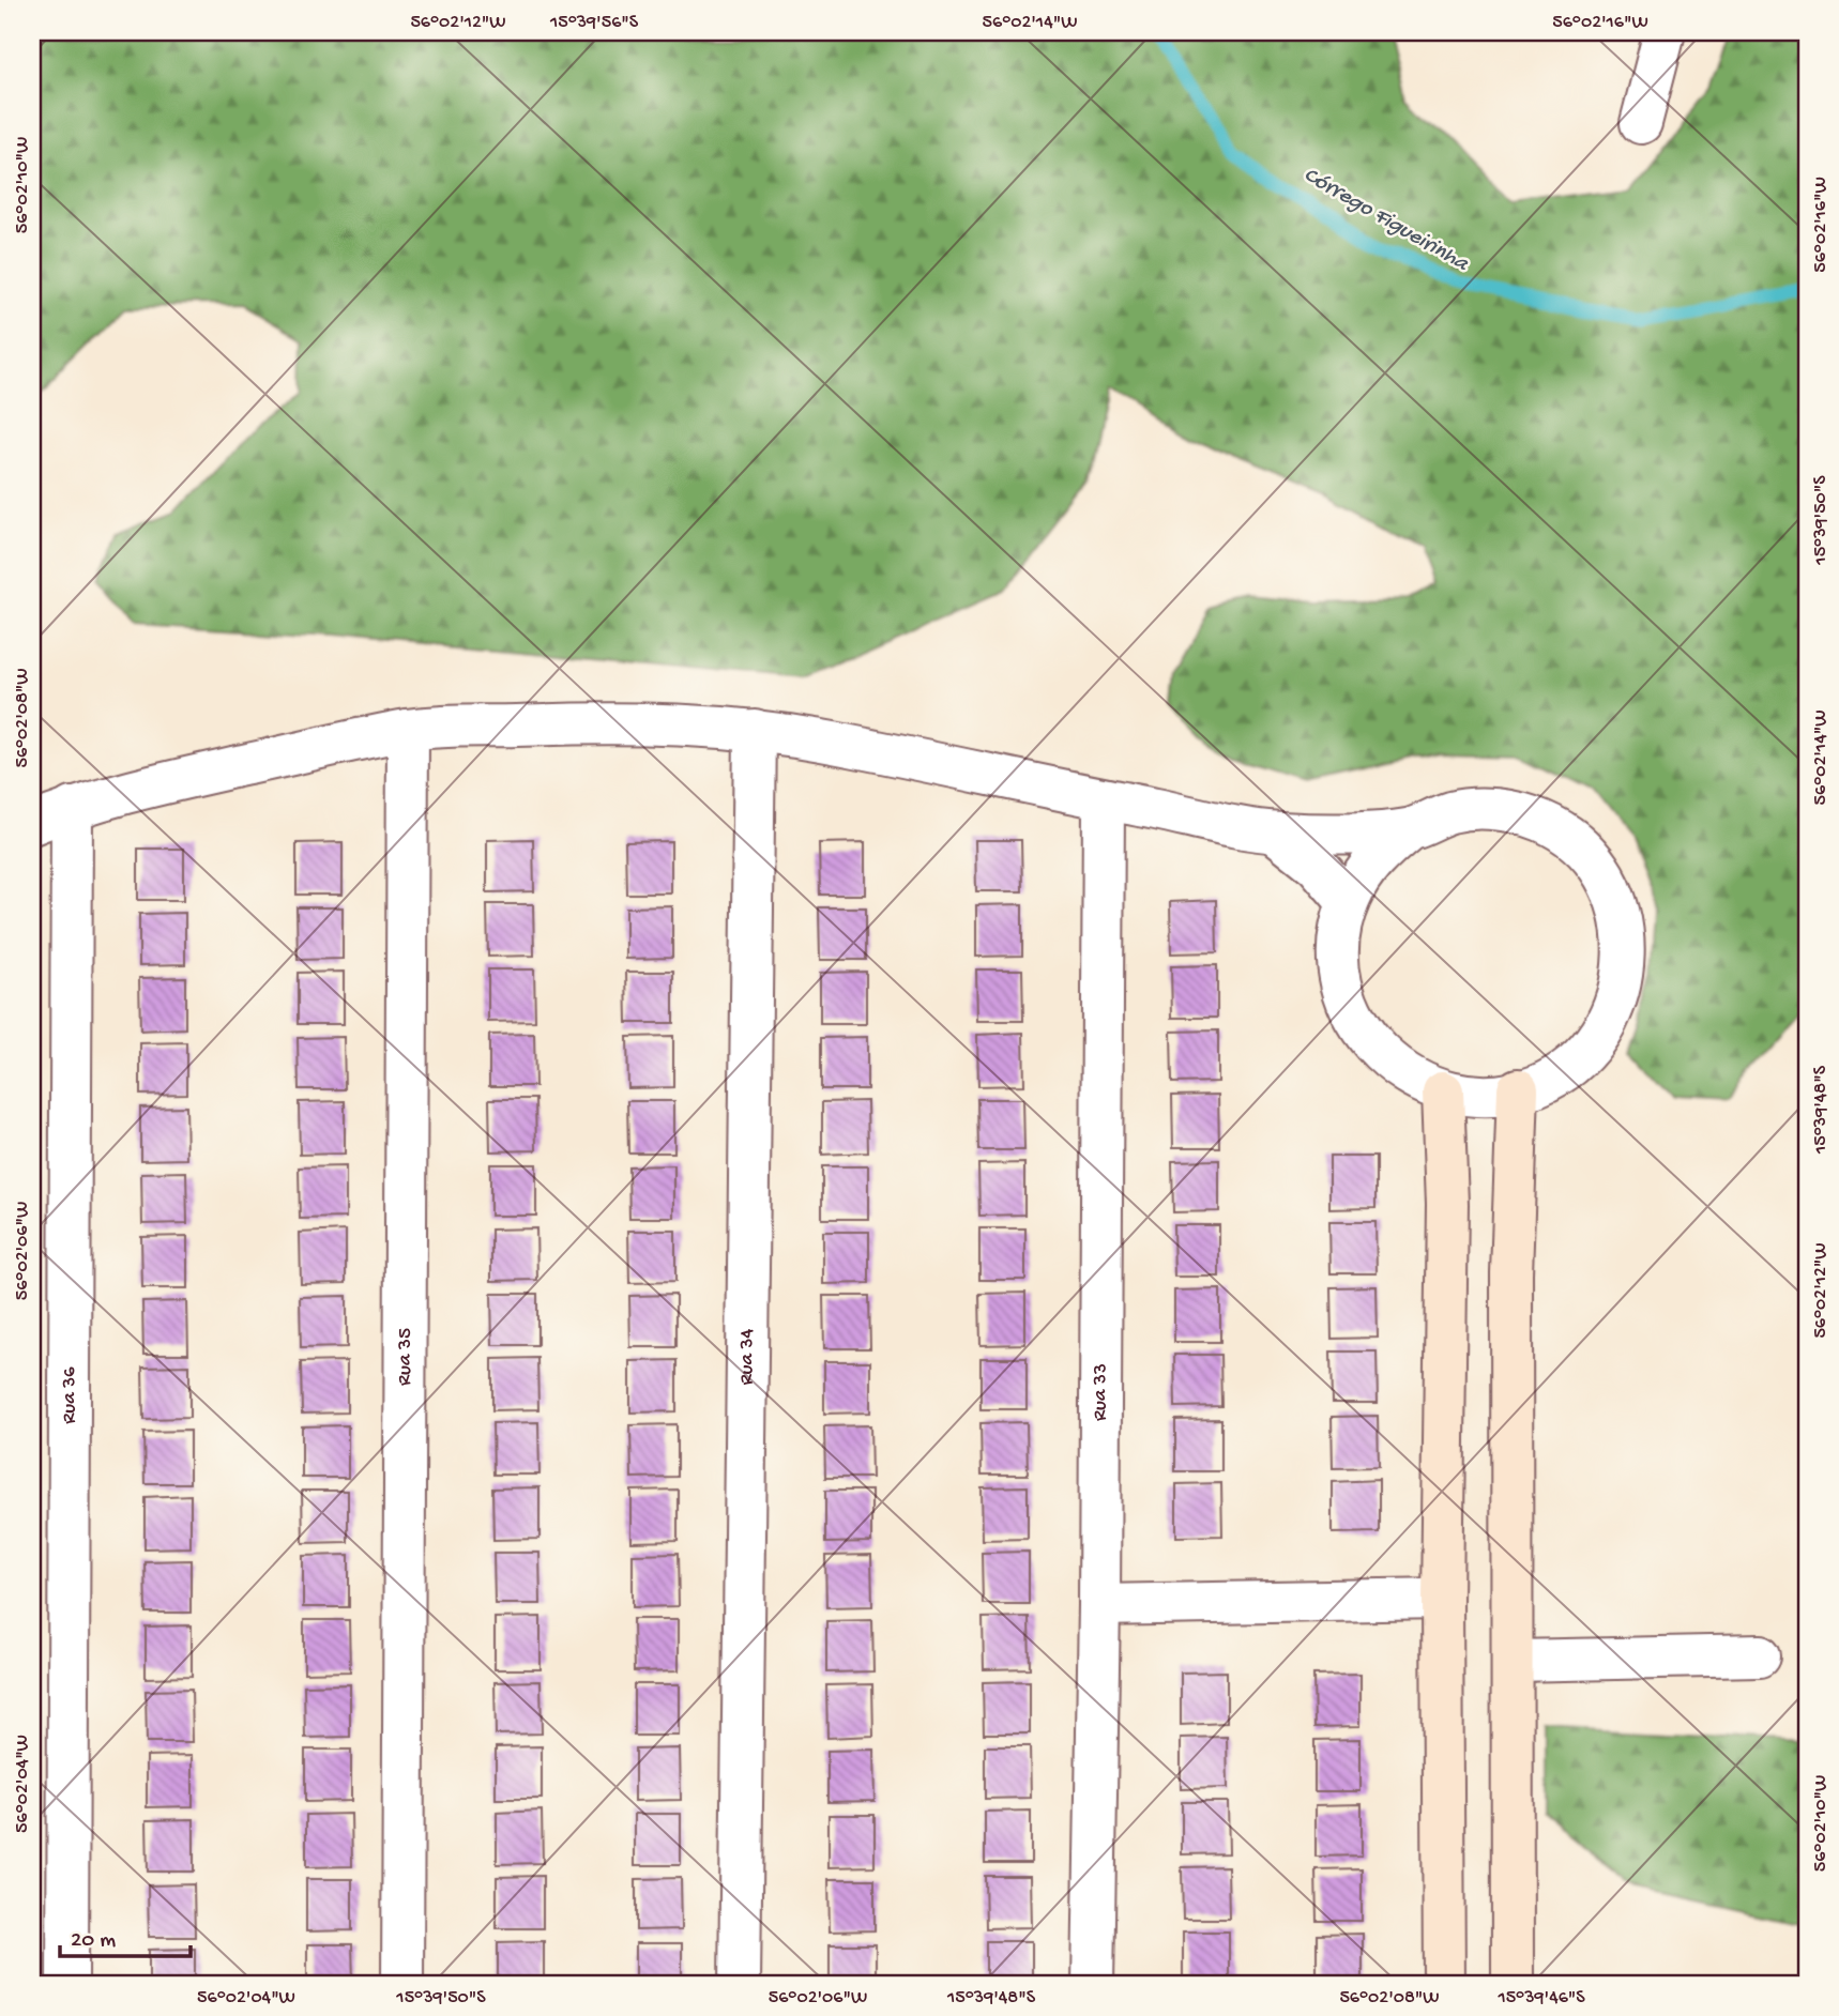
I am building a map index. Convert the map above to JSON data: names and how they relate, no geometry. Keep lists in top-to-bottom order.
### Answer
{
  "streets": {
    "street": [
      "Rua 35",
      "Rua 34",
      "Rua 33",
      "Rua 36"
    ]
  },
  "water": ["Córrego Figueirinha"],
  "scale_bar": "20 m",
  "coordinates": [
    "56°02'12\"W",
    "15°39'56\"S",
    "56°02'14\"W",
    "56°02'16\"W",
    "56°02'10\"W",
    "15°39'50\"S",
    "56°02'08\"W",
    "15°39'48\"S",
    "56°02'06\"W",
    "56°02'04\"W",
    "15°39'46\"S"
  ]
}
